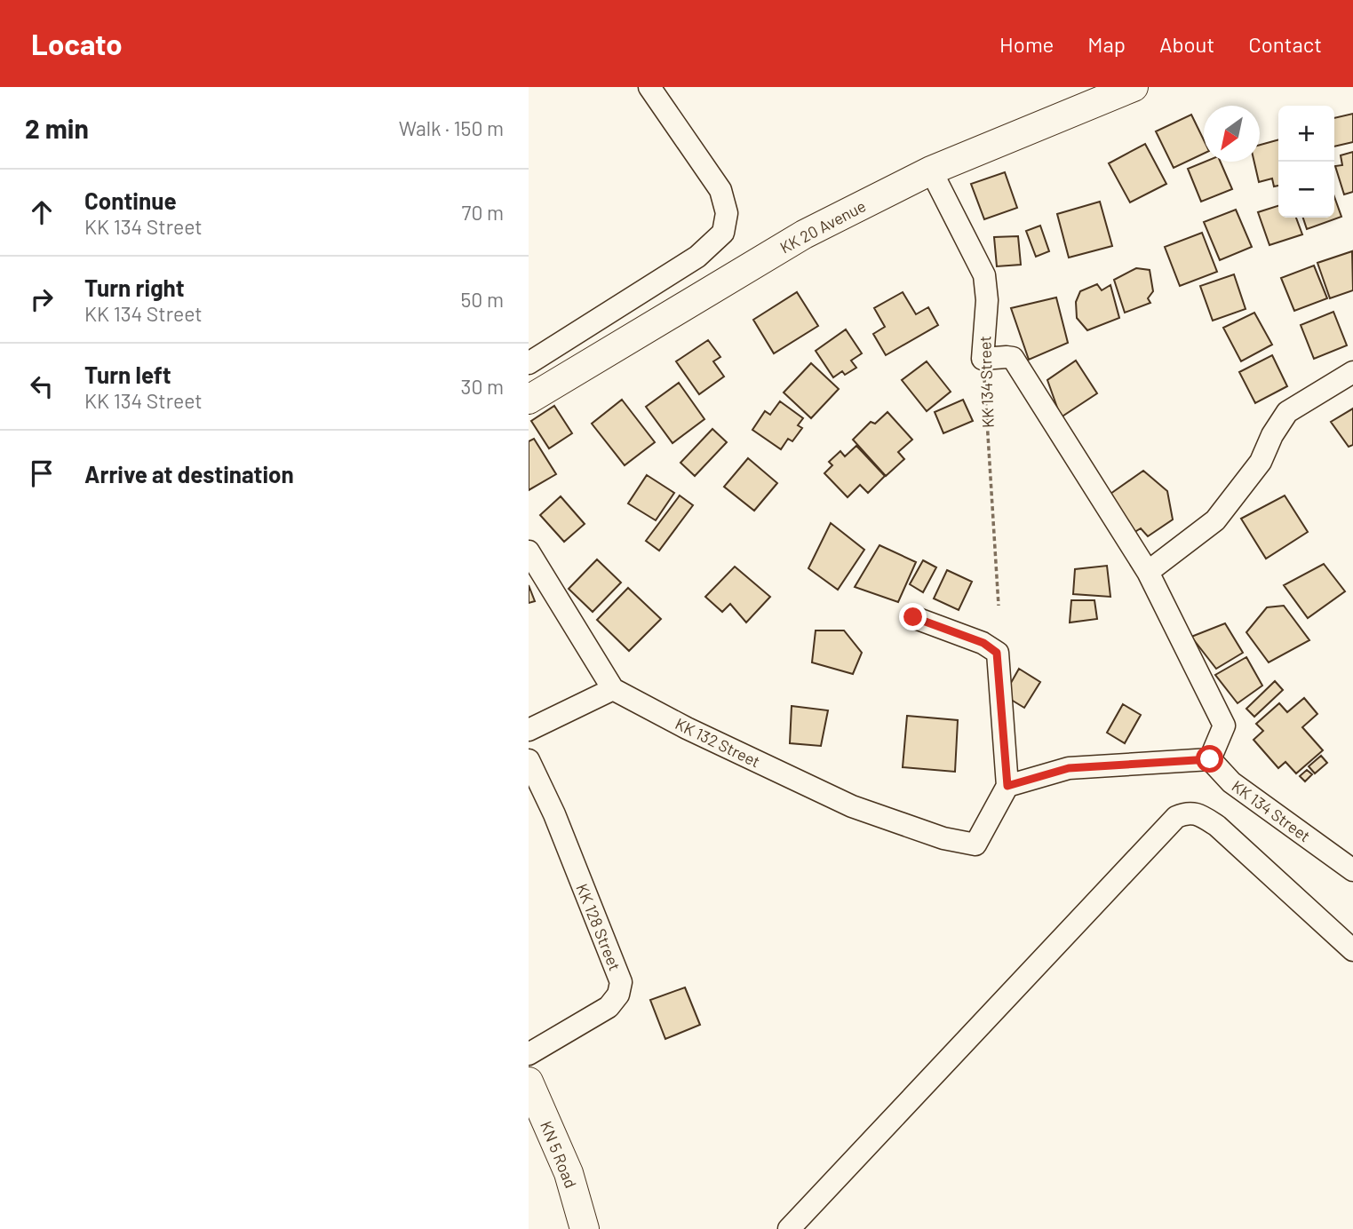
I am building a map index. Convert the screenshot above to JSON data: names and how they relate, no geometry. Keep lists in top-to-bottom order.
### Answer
{
  "streets": {
    "main road": ["KK 20 Avenue", "KN 5 Road"],
    "street": ["KK 134 Street", "KK 132 Street", "KK 128 Street"]
  },
  "crossings": [
    ["KK 20 Avenue", "KK 134 Street"]
  ],
  "north": "bottom left",
  "page": {
    "header": "Locato",
    "nav": [
      "Home",
      "Map",
      "About",
      "Contact"
    ],
    "heading": ["2 min", "Walk · 150 m"],
    "map_buttons": ["+", "−"],
    "list": [
      ["Continue", "KK 134 Street", "70 m"],
      ["Turn right", "KK 134 Street", "50 m"],
      ["Turn left", "KK 134 Street", "30 m"],
      "Arrive at destination"
    ]
  }
}
